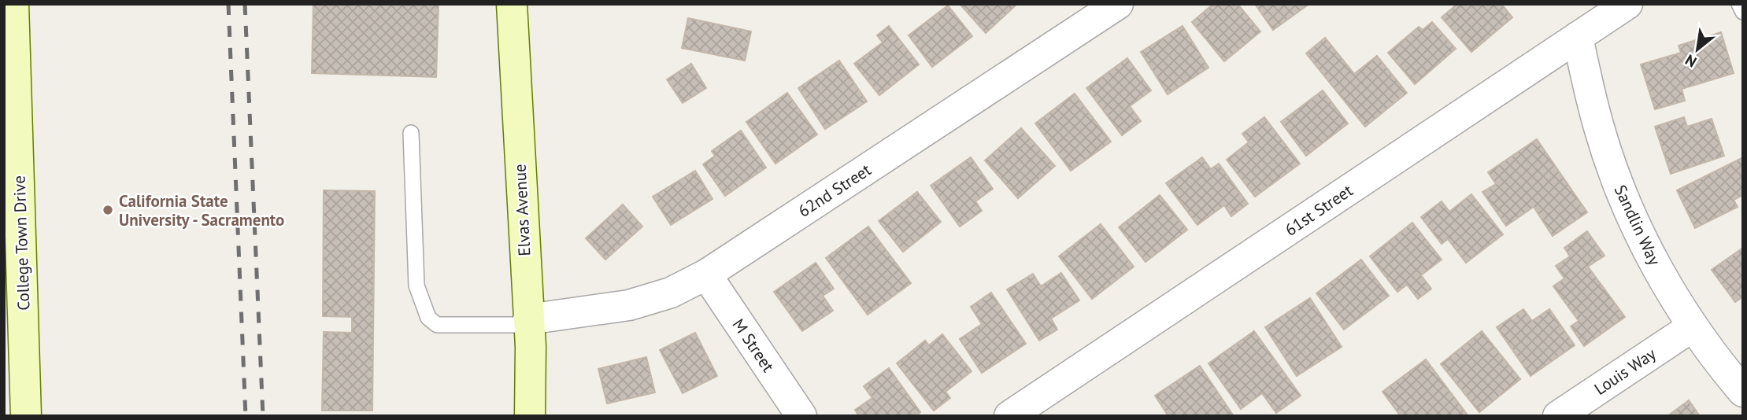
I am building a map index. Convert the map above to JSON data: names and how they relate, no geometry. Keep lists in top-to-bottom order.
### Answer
{
  "streets": {
    "street": [
      "62nd Street",
      "Elvas Avenue",
      "61st Street",
      "Sandlin Way",
      "College Town Drive",
      "M Street",
      "Louis Way"
    ]
  },
  "crossings": [
    ["62nd Street", "Elvas Avenue"],
    ["62nd Street", "M Street"],
    ["61st Street", "Sandlin Way"],
    ["Sandlin Way", "Louis Way"]
  ],
  "places": ["California State University - Sacramento"],
  "north": "bottom left"
}
